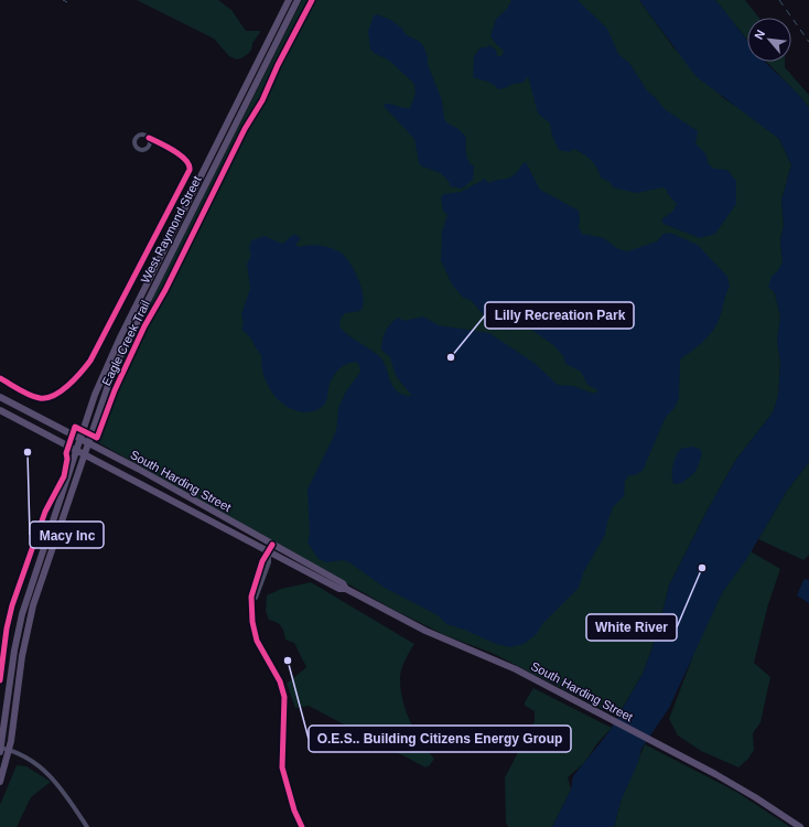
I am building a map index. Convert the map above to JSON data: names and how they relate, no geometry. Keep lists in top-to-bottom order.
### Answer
{
  "streets": {
    "main road": ["West Raymond Street", "South Harding Street"],
    "cycle path": ["Eagle Creek Trail"]
  },
  "crossings": [
    ["West Raymond Street", "South Harding Street"]
  ],
  "places": [
    "Lilly Recreation Park",
    "Macy Inc",
    "White River",
    "O.E.S.. Building Citizens Energy Group"
  ],
  "north": "top left"
}
